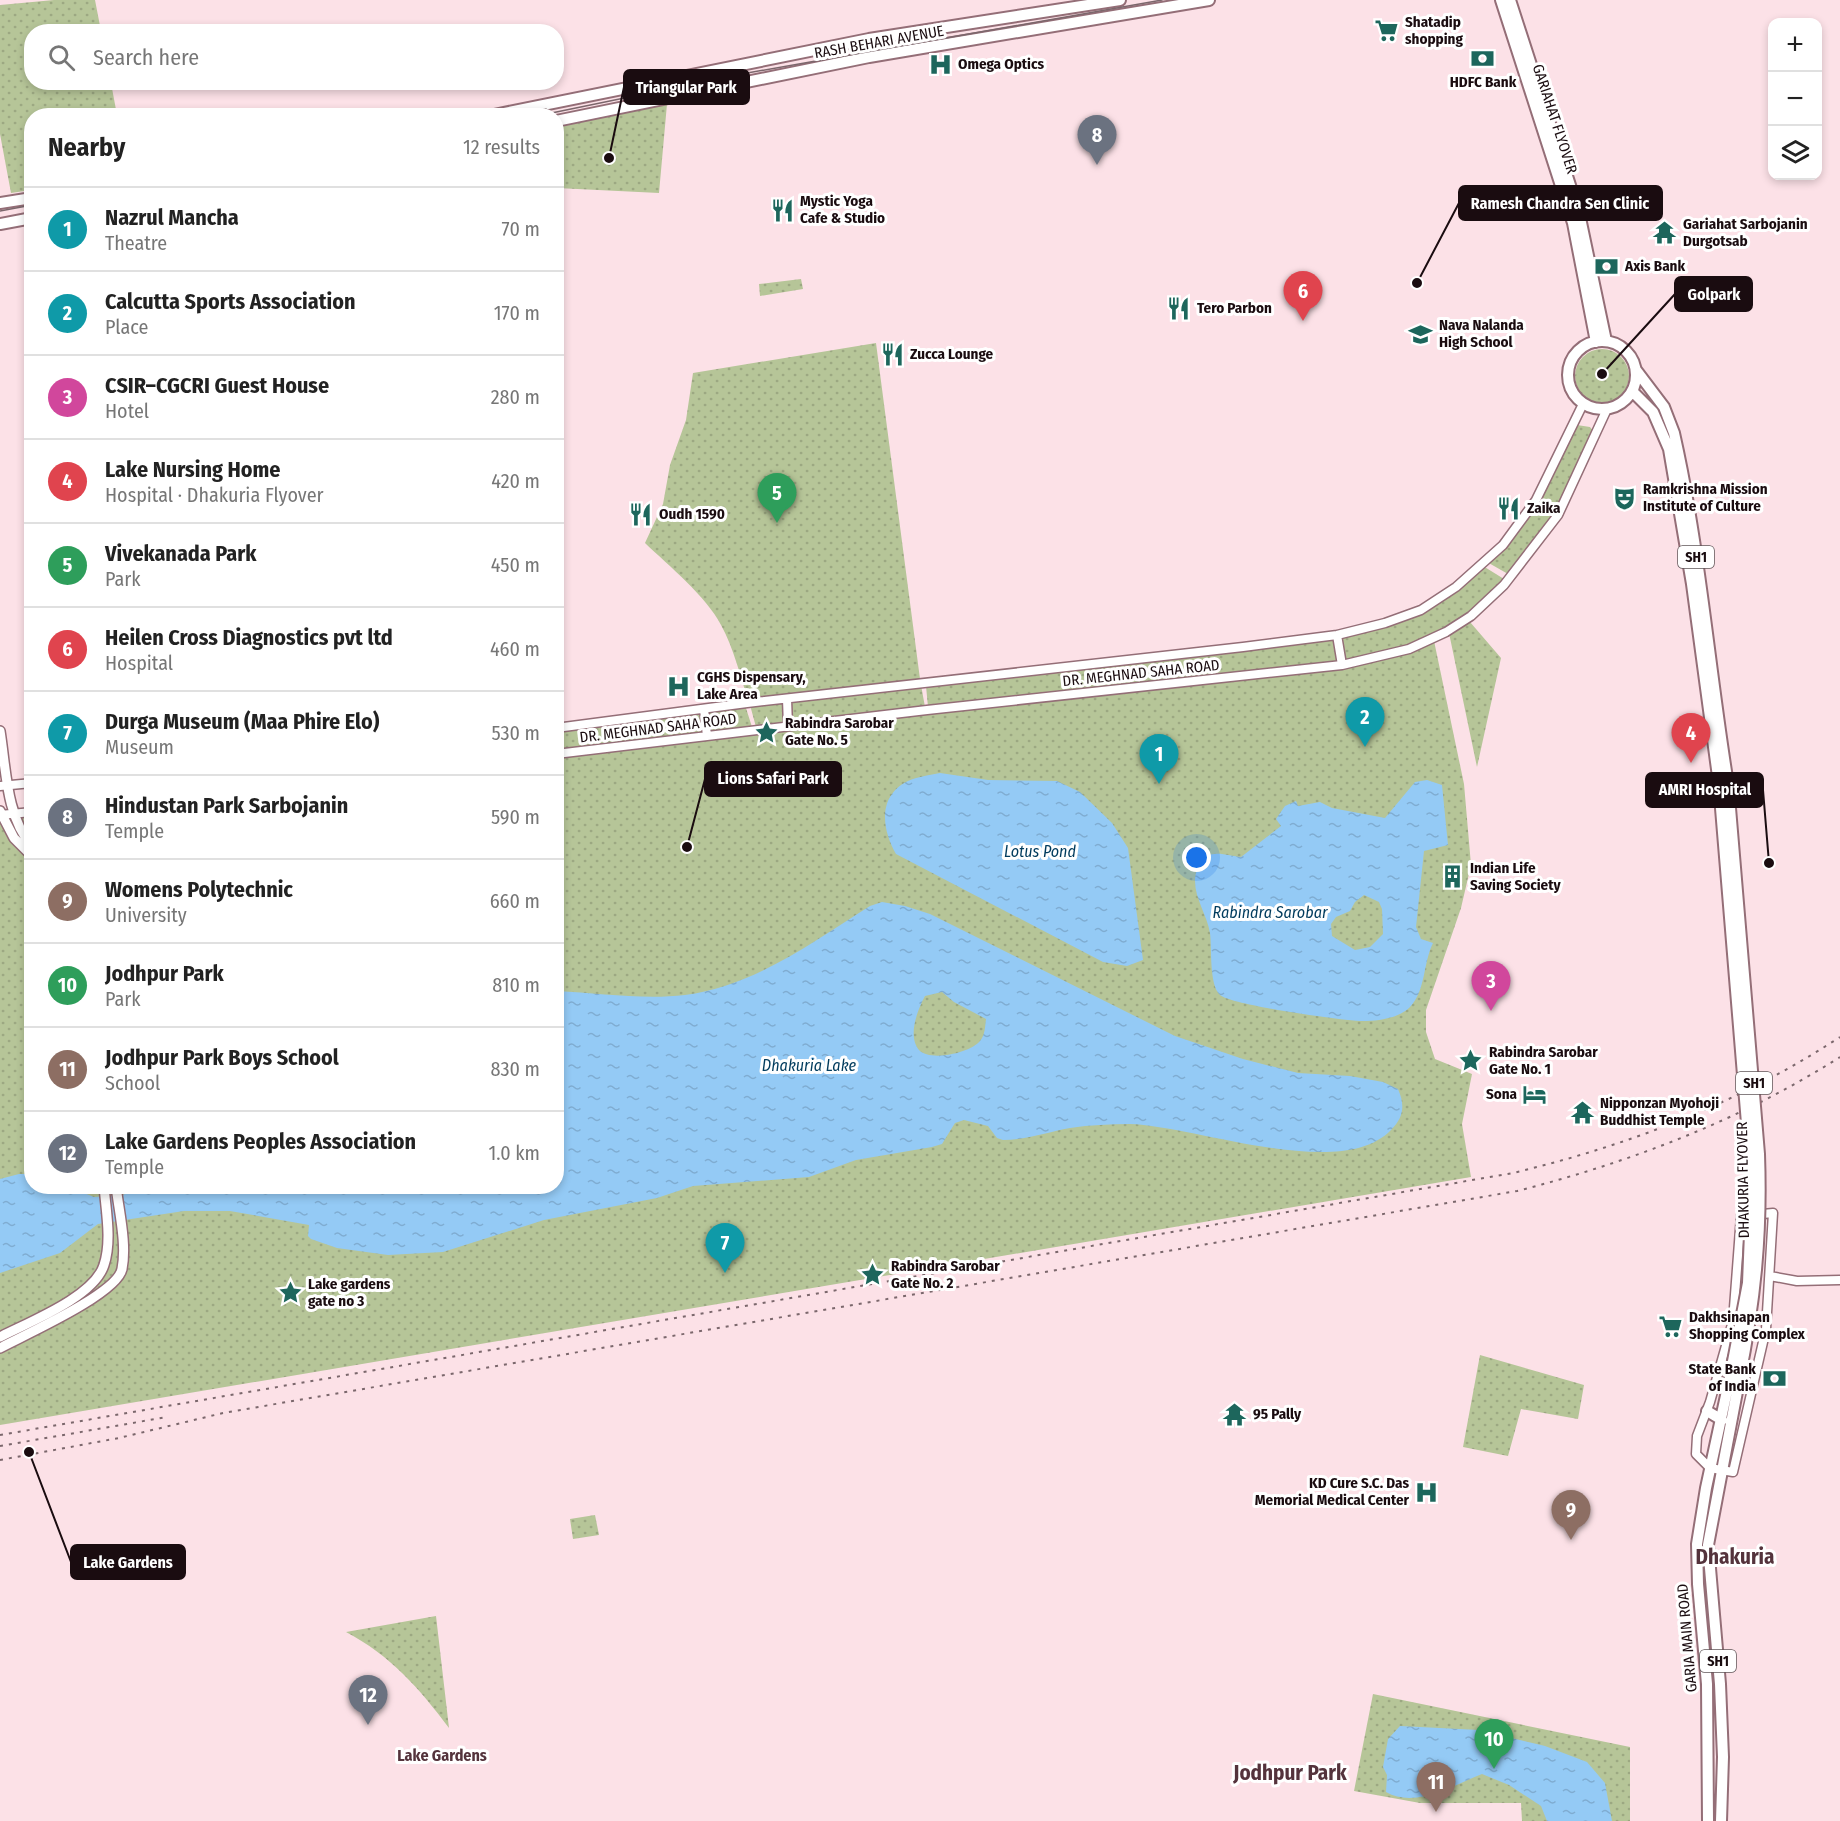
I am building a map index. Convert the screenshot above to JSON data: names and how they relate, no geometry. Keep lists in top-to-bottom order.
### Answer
{
  "streets": {
    "main road": [
      "RASH BEHARI AVENUE",
      "GARIAHAT FLYOVER",
      "SH1",
      "DHAKURIA FLYOVER",
      "GARIA MAIN ROAD"
    ],
    "street": ["DR. MEGHNAD SAHA ROAD"]
  },
  "crossings": [
    ["GARIAHAT FLYOVER", "SH1"],
    ["GARIAHAT FLYOVER", "DR. MEGHNAD SAHA ROAD"],
    ["SH1", "DR. MEGHNAD SAHA ROAD"],
    ["SH1", "DHAKURIA FLYOVER"],
    ["SH1", "GARIA MAIN ROAD"],
    ["DHAKURIA FLYOVER", "GARIA MAIN ROAD"]
  ],
  "districts": ["Dhakuria", "Lake Gardens", "Jodhpur Park"],
  "water": ["Lotus Pond", "Rabindra Sarobar", "Dhakuria Lake"],
  "places": {
    "supermarket": ["Shatadip shopping", "Dakhsinapan Shopping Complex"],
    "bank": ["HDFC Bank", "Axis Bank", "State Bank of India"],
    "hospital": ["Omega Optics", "CGHS Dispensary, Lake Area", "KD Cure S.C. Das Memorial Medical Center"],
    "other": [
      "Triangular Park",
      "Ramesh Chandra Sen Clinic",
      "Golpark",
      "Lions Safari Park",
      "AMRI Hospital",
      "Lake Gardens"
    ],
    "restaurant": [
      "Mystic Yoga Cafe & Studio",
      "Tero Parbon",
      "Zucca Lounge",
      "Zaika",
      "Oudh 1590"
    ],
    "temple": ["Gariahat Sarbojanin Durgotsab", "Nipponzan Myohoji Buddhist Temple", "95 Pally"],
    "school or university": ["Nava Nalanda High School"],
    "theatre": ["Ramkrishna Mission Institute of Culture"],
    "place": [
      "Rabindra Sarobar Gate No. 5",
      "Rabindra Sarobar Gate No. 1",
      "Rabindra Sarobar Gate No. 2",
      "Lake gardens gate no 3"
    ],
    "building": ["Indian Life Saving Society"],
    "hotel": ["Sona"]
  },
  "page": {
    "map_buttons": ["+", "−"],
    "search": "Search here",
    "heading": ["Nearby", "12 results"],
    "pins": [
      "8",
      "6",
      "5",
      "2",
      "4",
      "1",
      "3",
      "7",
      "9",
      "12",
      "10",
      "11"
    ],
    "list": [
      {
        "mark": "1",
        "name": "Nazrul Mancha",
        "note": "Theatre",
        "value": "70 m"
      },
      {
        "mark": "2",
        "name": "Calcutta Sports Association",
        "note": "Place",
        "value": "170 m"
      },
      {
        "mark": "3",
        "name": "CSIR–CGCRI Guest House",
        "note": "Hotel",
        "value": "280 m"
      },
      {
        "mark": "4",
        "name": "Lake Nursing Home",
        "note": "Hospital · Dhakuria Flyover",
        "value": "420 m"
      },
      {
        "mark": "5",
        "name": "Vivekanada Park",
        "note": "Park",
        "value": "450 m"
      },
      {
        "mark": "6",
        "name": "Heilen Cross Diagnostics pvt ltd",
        "note": "Hospital",
        "value": "460 m"
      },
      {
        "mark": "7",
        "name": "Durga Museum (Maa Phire Elo)",
        "note": "Museum",
        "value": "530 m"
      },
      {
        "mark": "8",
        "name": "Hindustan Park Sarbojanin",
        "note": "Temple",
        "value": "590 m"
      },
      {
        "mark": "9",
        "name": "Womens Polytechnic",
        "note": "University",
        "value": "660 m"
      },
      {
        "mark": "10",
        "name": "Jodhpur Park",
        "note": "Park",
        "value": "810 m"
      },
      {
        "mark": "11",
        "name": "Jodhpur Park Boys School",
        "note": "School",
        "value": "830 m"
      },
      {
        "mark": "12",
        "name": "Lake Gardens Peoples Association",
        "note": "Temple",
        "value": "1.0 km"
      }
    ]
  }
}
